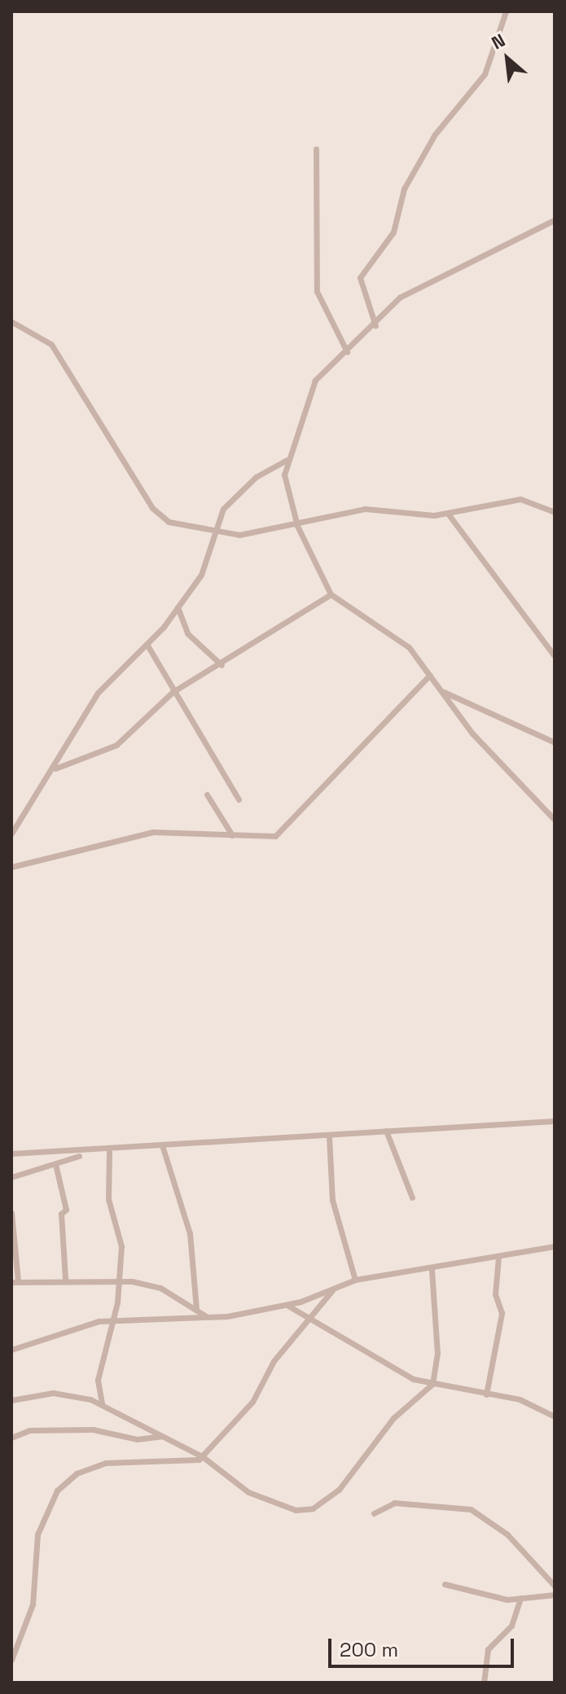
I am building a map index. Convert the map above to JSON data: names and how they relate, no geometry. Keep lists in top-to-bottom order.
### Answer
{
  "scale_bar": "200 m",
  "north": "top left"
}
